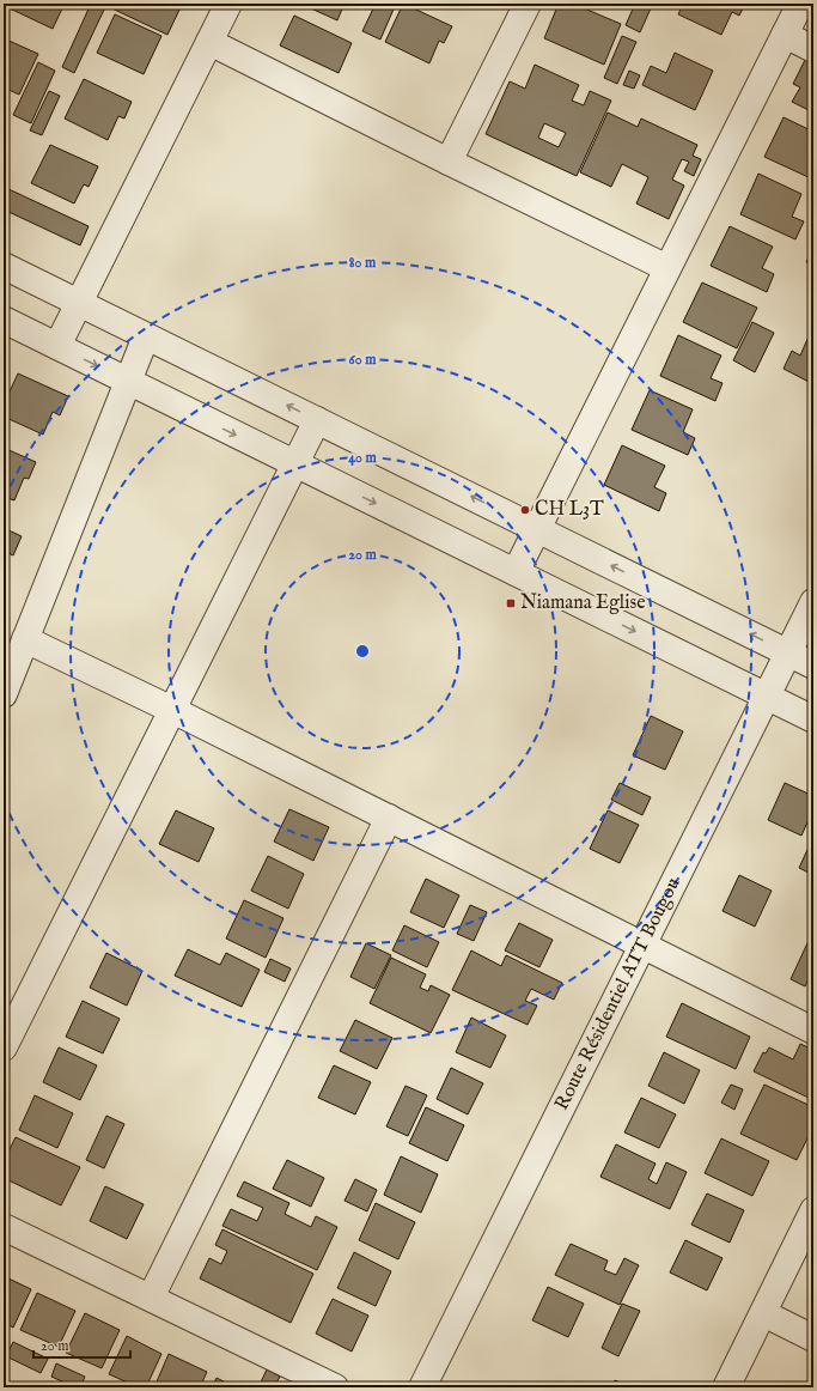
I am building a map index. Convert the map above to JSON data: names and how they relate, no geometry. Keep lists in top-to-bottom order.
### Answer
{
  "streets": {
    "street": ["Route Résidentiel ATT Bougou"]
  },
  "places": {
    "other": ["CH L3T"],
    "transit": ["Niamana Eglise"]
  },
  "scale_bar": "20 m",
  "rings": [
    "80 m",
    "60 m",
    "40 m",
    "20 m"
  ]
}
